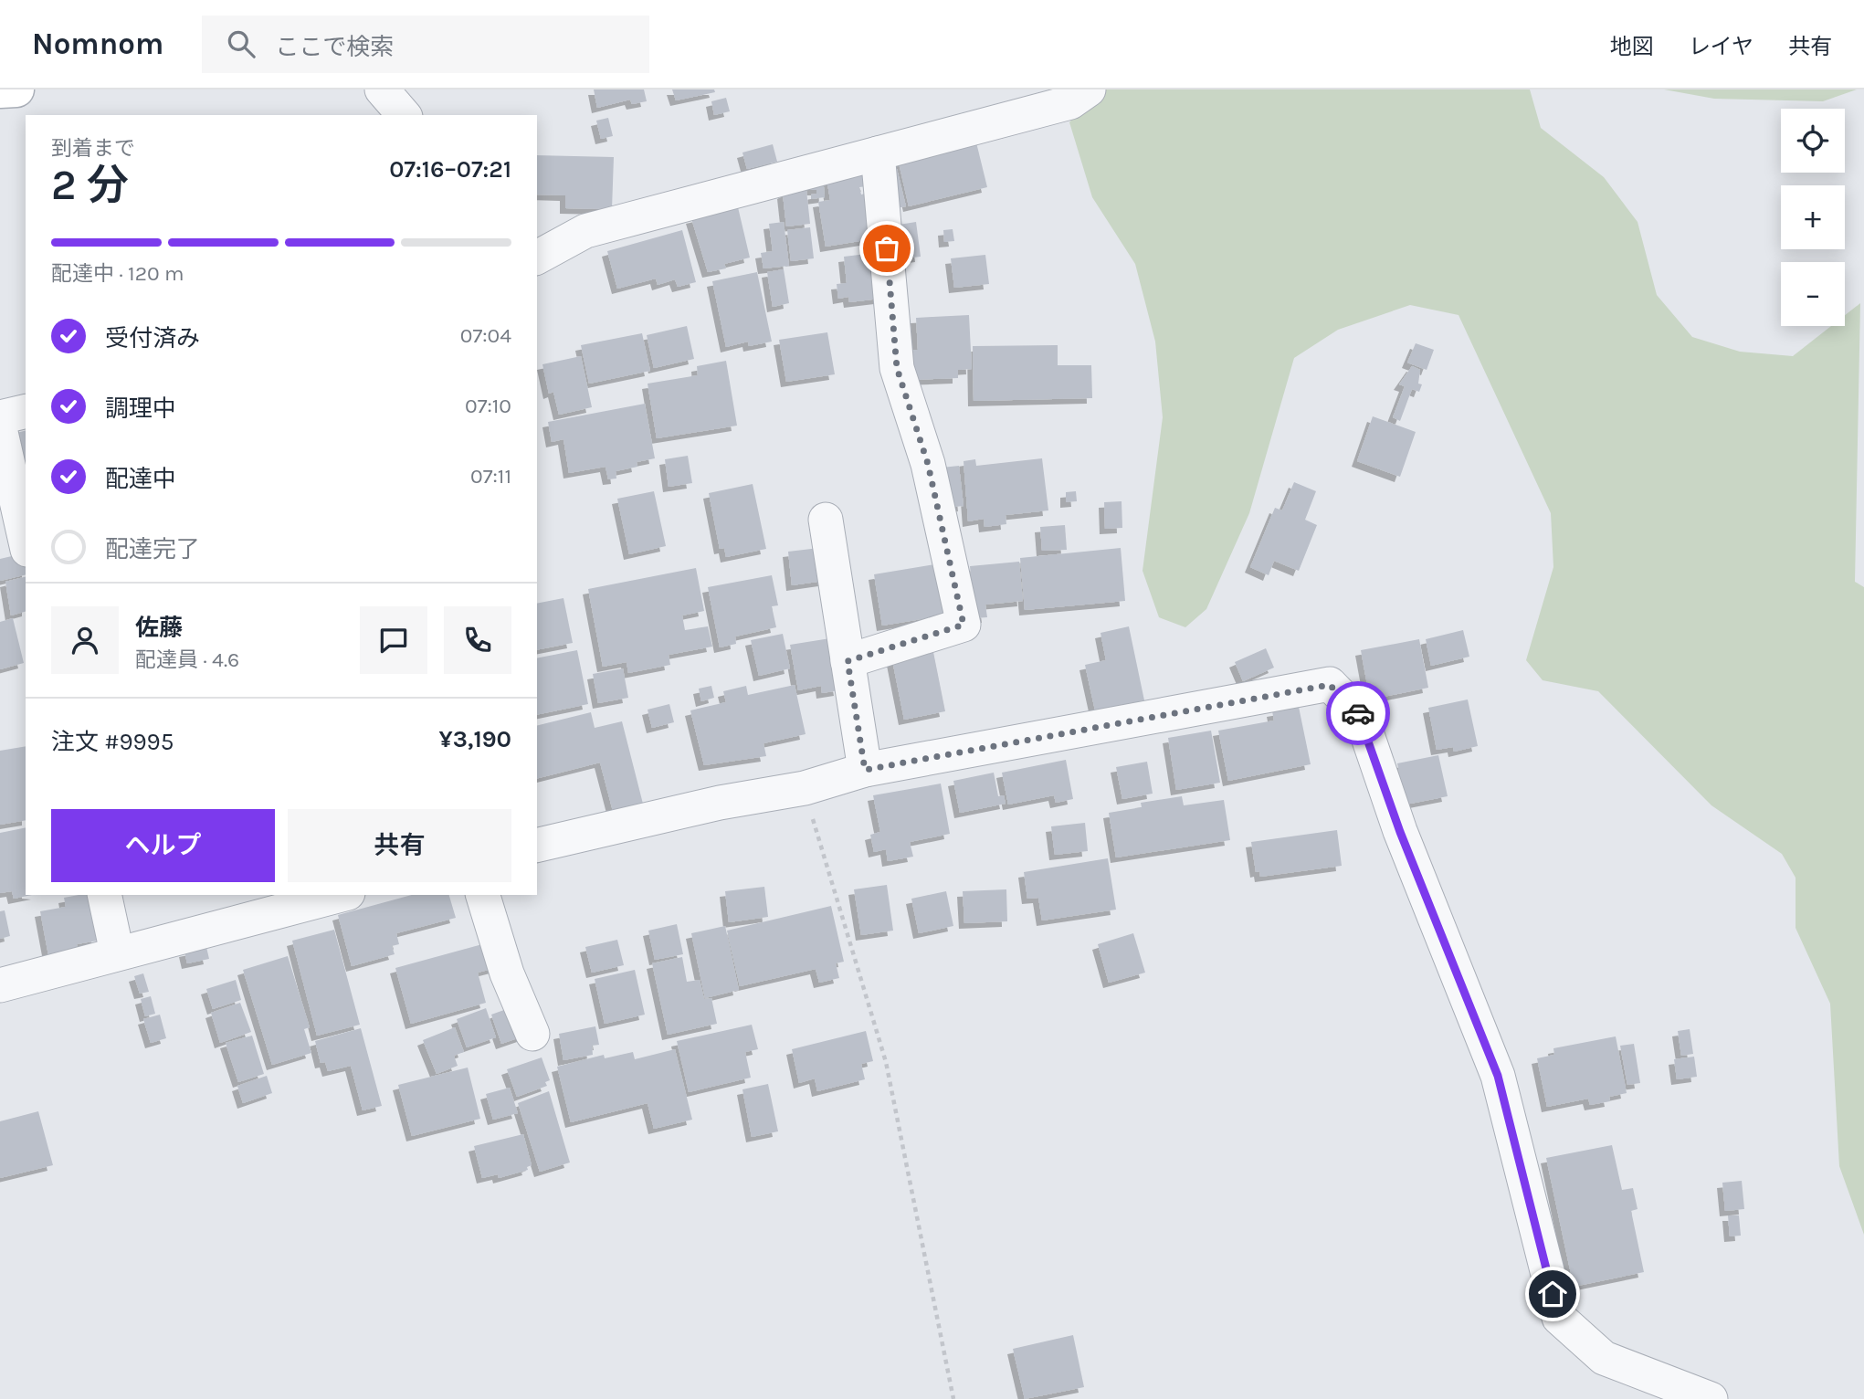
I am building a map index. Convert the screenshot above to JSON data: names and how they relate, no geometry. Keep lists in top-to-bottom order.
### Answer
{
  "page": {
    "header": "Nomnom",
    "search": "ここで検索",
    "nav": ["地図", "レイヤ", "共有"],
    "map_buttons": ["+", "−"],
    "heading": ["2 分", "到着まで", "07:16–07:21"],
    "panel": [
      "佐藤",
      "配達員 · 4.6",
      "注文 #9995",
      "¥3,190"
    ],
    "bar": "配達中 · 120 m",
    "list": [
      ["受付済み", "07:04"],
      ["調理中", "07:10"],
      ["配達中", "07:11"],
      "配達完了"
    ],
    "buttons": ["ヘルプ", "共有"]
  }
}
